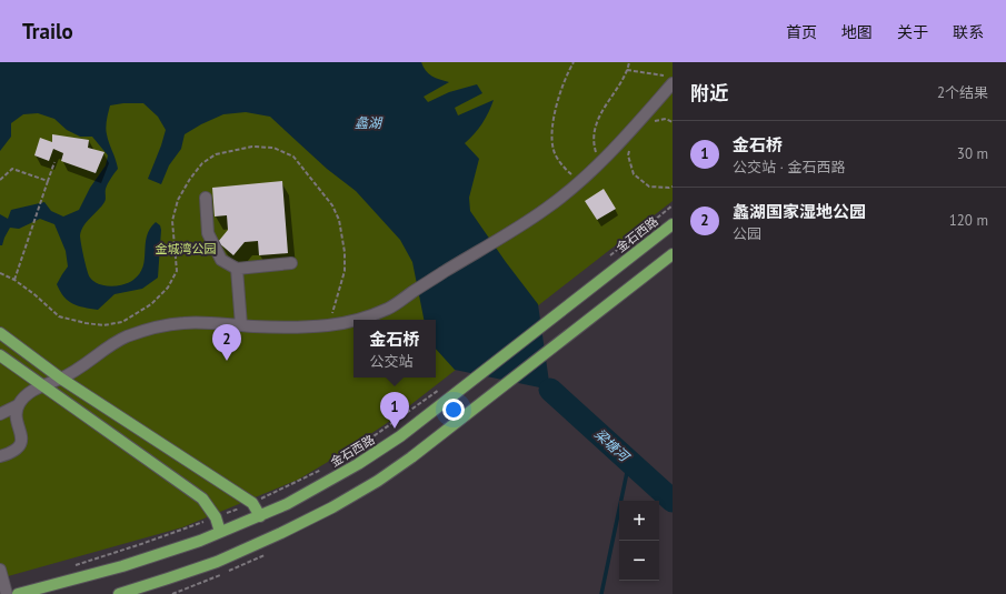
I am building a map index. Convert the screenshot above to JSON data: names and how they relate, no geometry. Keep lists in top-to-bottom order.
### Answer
{
  "streets": {
    "main road": ["金石西路"]
  },
  "water": ["蠡湖", "梁塘河"],
  "parks": ["金城湾公园"],
  "page": {
    "header": "Trailo",
    "nav": [
      "首页",
      "地图",
      "关于",
      "联系"
    ],
    "heading": ["附近", "2个结果"],
    "list": [
      {
        "mark": "1",
        "name": "金石桥",
        "note": "公交站 · 金石西路",
        "value": "30 m"
      },
      {
        "mark": "2",
        "name": "蠡湖国家湿地公园",
        "note": "公园",
        "value": "120 m"
      }
    ],
    "popup": ["金石桥", "公交站"],
    "pins": ["2", "1"],
    "map_buttons": ["+", "−"]
  }
}
